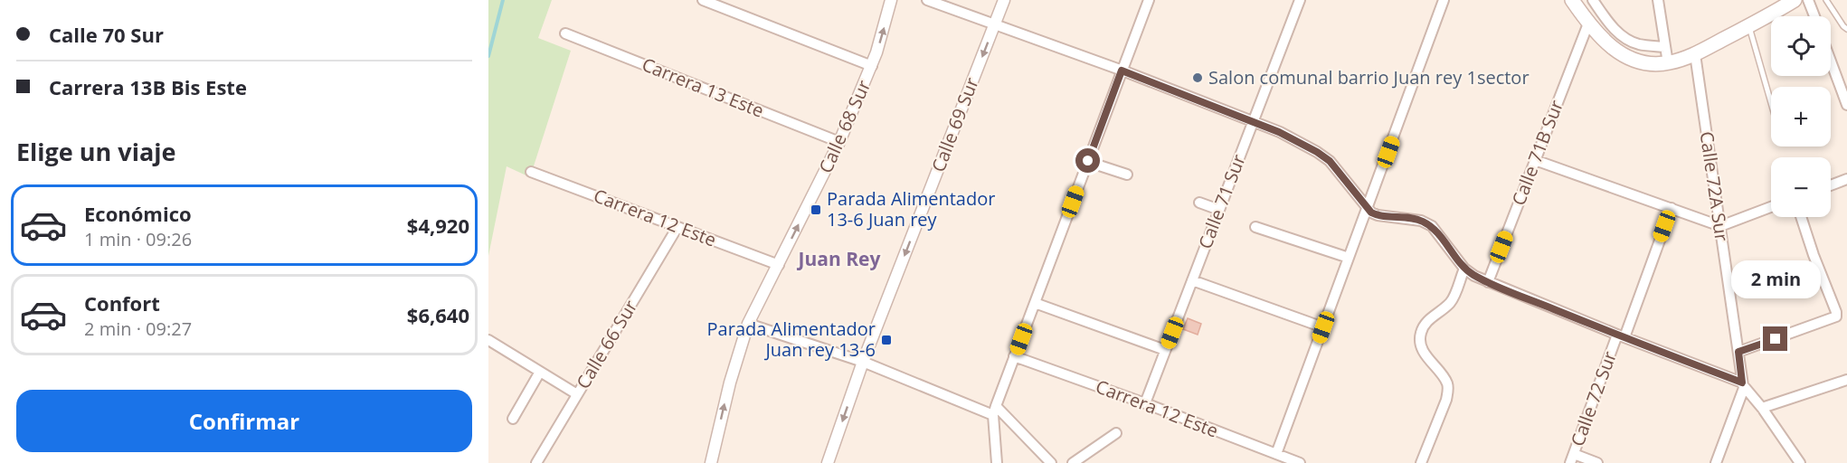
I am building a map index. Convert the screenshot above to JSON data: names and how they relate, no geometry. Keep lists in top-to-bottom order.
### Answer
{
  "streets": {
    "street": [
      "Carrera 13 Este",
      "Calle 69 Sur",
      "Calle 68 Sur",
      "Calle 71B Sur",
      "Calle 72A Sur",
      "Calle 71 Sur",
      "Carrera 12 Este",
      "Calle 66 Sur",
      "Calle 72 Sur"
    ]
  },
  "crossings": [
    ["Carrera 13 Este", "Calle 68 Sur"],
    ["Calle 68 Sur", "Carrera 12 Este"],
    ["Calle 71 Sur", "Carrera 12 Este"],
    ["Carrera 12 Este", "Calle 66 Sur"]
  ],
  "one_way": ["Calle 69 Sur", "Calle 68 Sur"],
  "districts": ["Juan Rey"],
  "places": {
    "other": ["Salon comunal barrio Juan rey 1sector"],
    "transit": ["Parada Alimentador 13-6 Juan rey", "Parada Alimentador Juan rey 13-6"]
  },
  "page": {
    "banner": ["Calle 70 Sur", "Carrera 13B Bis Este"],
    "map_buttons": ["+", "−"],
    "heading": "Elige un viaje",
    "list": [
      {
        "name": "Económico",
        "note": "1 min · 09:26",
        "value": "$4,920"
      },
      {
        "name": "Confort",
        "note": "2 min · 09:27",
        "value": "$6,640"
      }
    ],
    "bubble": "2 min",
    "buttons": "Confirmar"
  }
}
